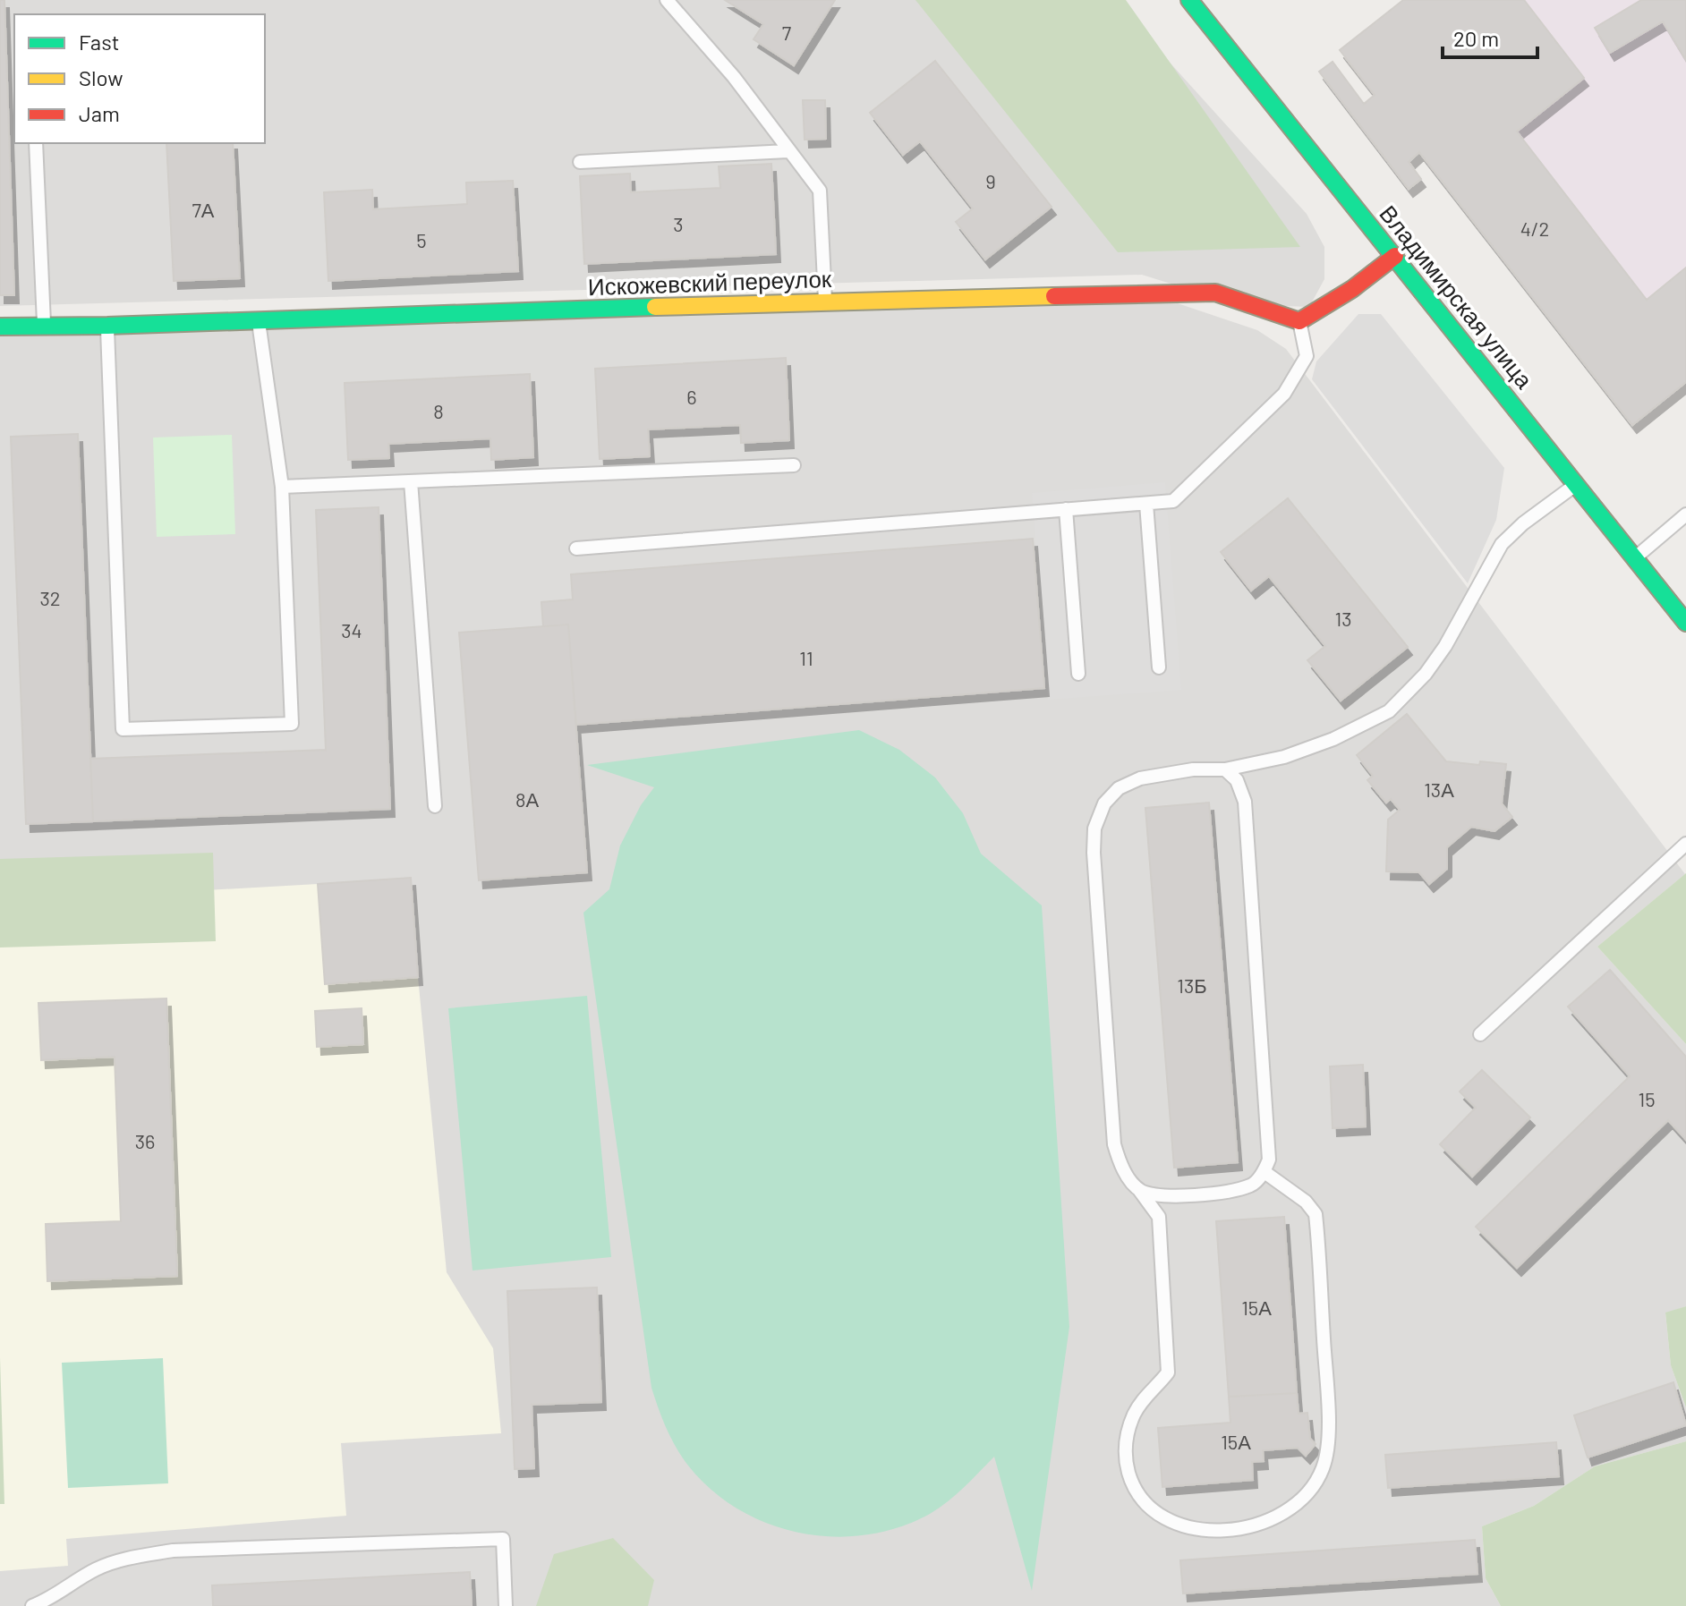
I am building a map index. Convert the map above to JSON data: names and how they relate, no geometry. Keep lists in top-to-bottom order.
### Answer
{
  "streets": {
    "street": ["Искожевский переулок", "Владимирская улица"]
  },
  "house_numbers": [
    "7",
    "9",
    "7А",
    "3",
    "4/2",
    "5",
    "6",
    "8",
    "32",
    "13",
    "34",
    "11",
    "13А",
    "8А",
    "13Б",
    "15",
    "36",
    "15А",
    "15А"
  ],
  "legend": ["Fast", "Slow", "Jam"],
  "scale_bar": "20 m"
}
